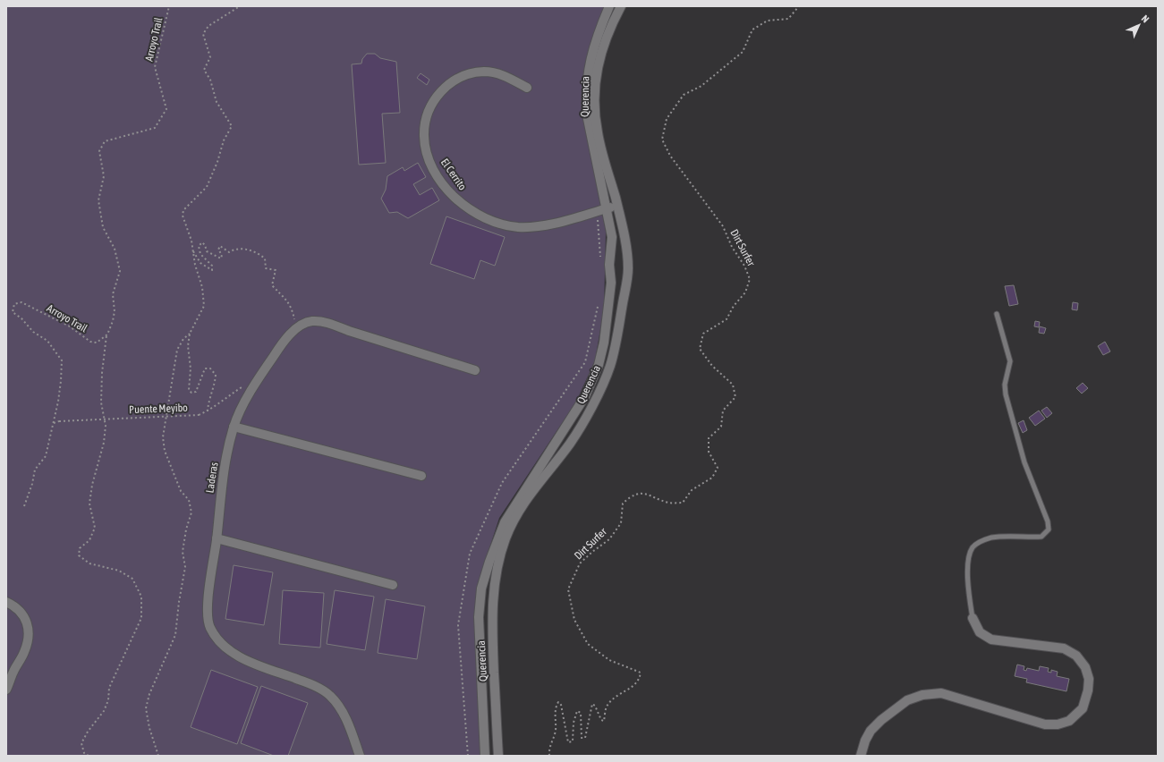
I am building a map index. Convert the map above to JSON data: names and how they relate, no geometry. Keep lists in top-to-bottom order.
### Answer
{
  "streets": {
    "street": ["Querencia", "El Cerrito", "Laderas"],
    "path": ["Arroyo Trail", "Dirt Surfer", "Puente Meyibo"]
  },
  "crossings": [
    ["Arroyo Trail", "Puente Meyibo"],
    ["Querencia", "El Cerrito"],
    ["Puente Meyibo", "Laderas"]
  ],
  "north": "top right"
}
